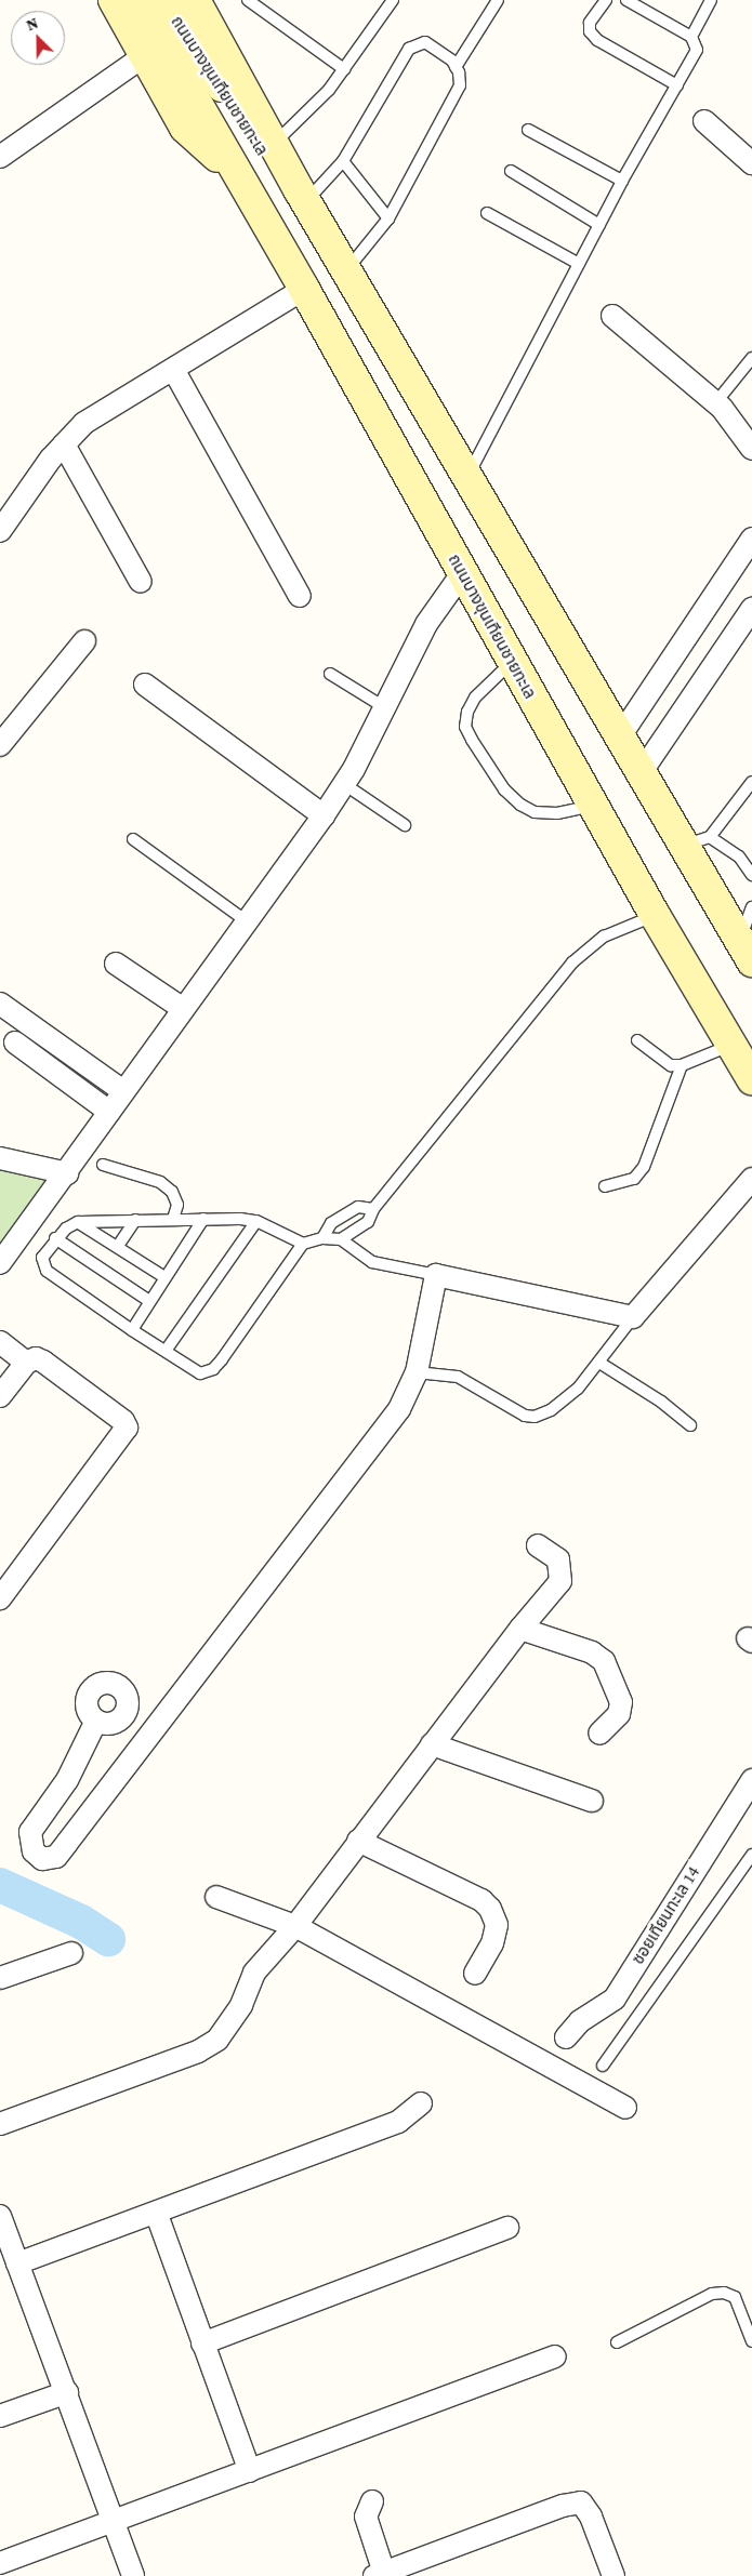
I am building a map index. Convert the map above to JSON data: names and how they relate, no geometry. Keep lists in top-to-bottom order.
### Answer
{
  "streets": {
    "main road": ["ถนนบางขุนเทียนชายทะเล"],
    "street": ["ซอยเทียนทะเล 14"]
  },
  "north": "top left"
}
